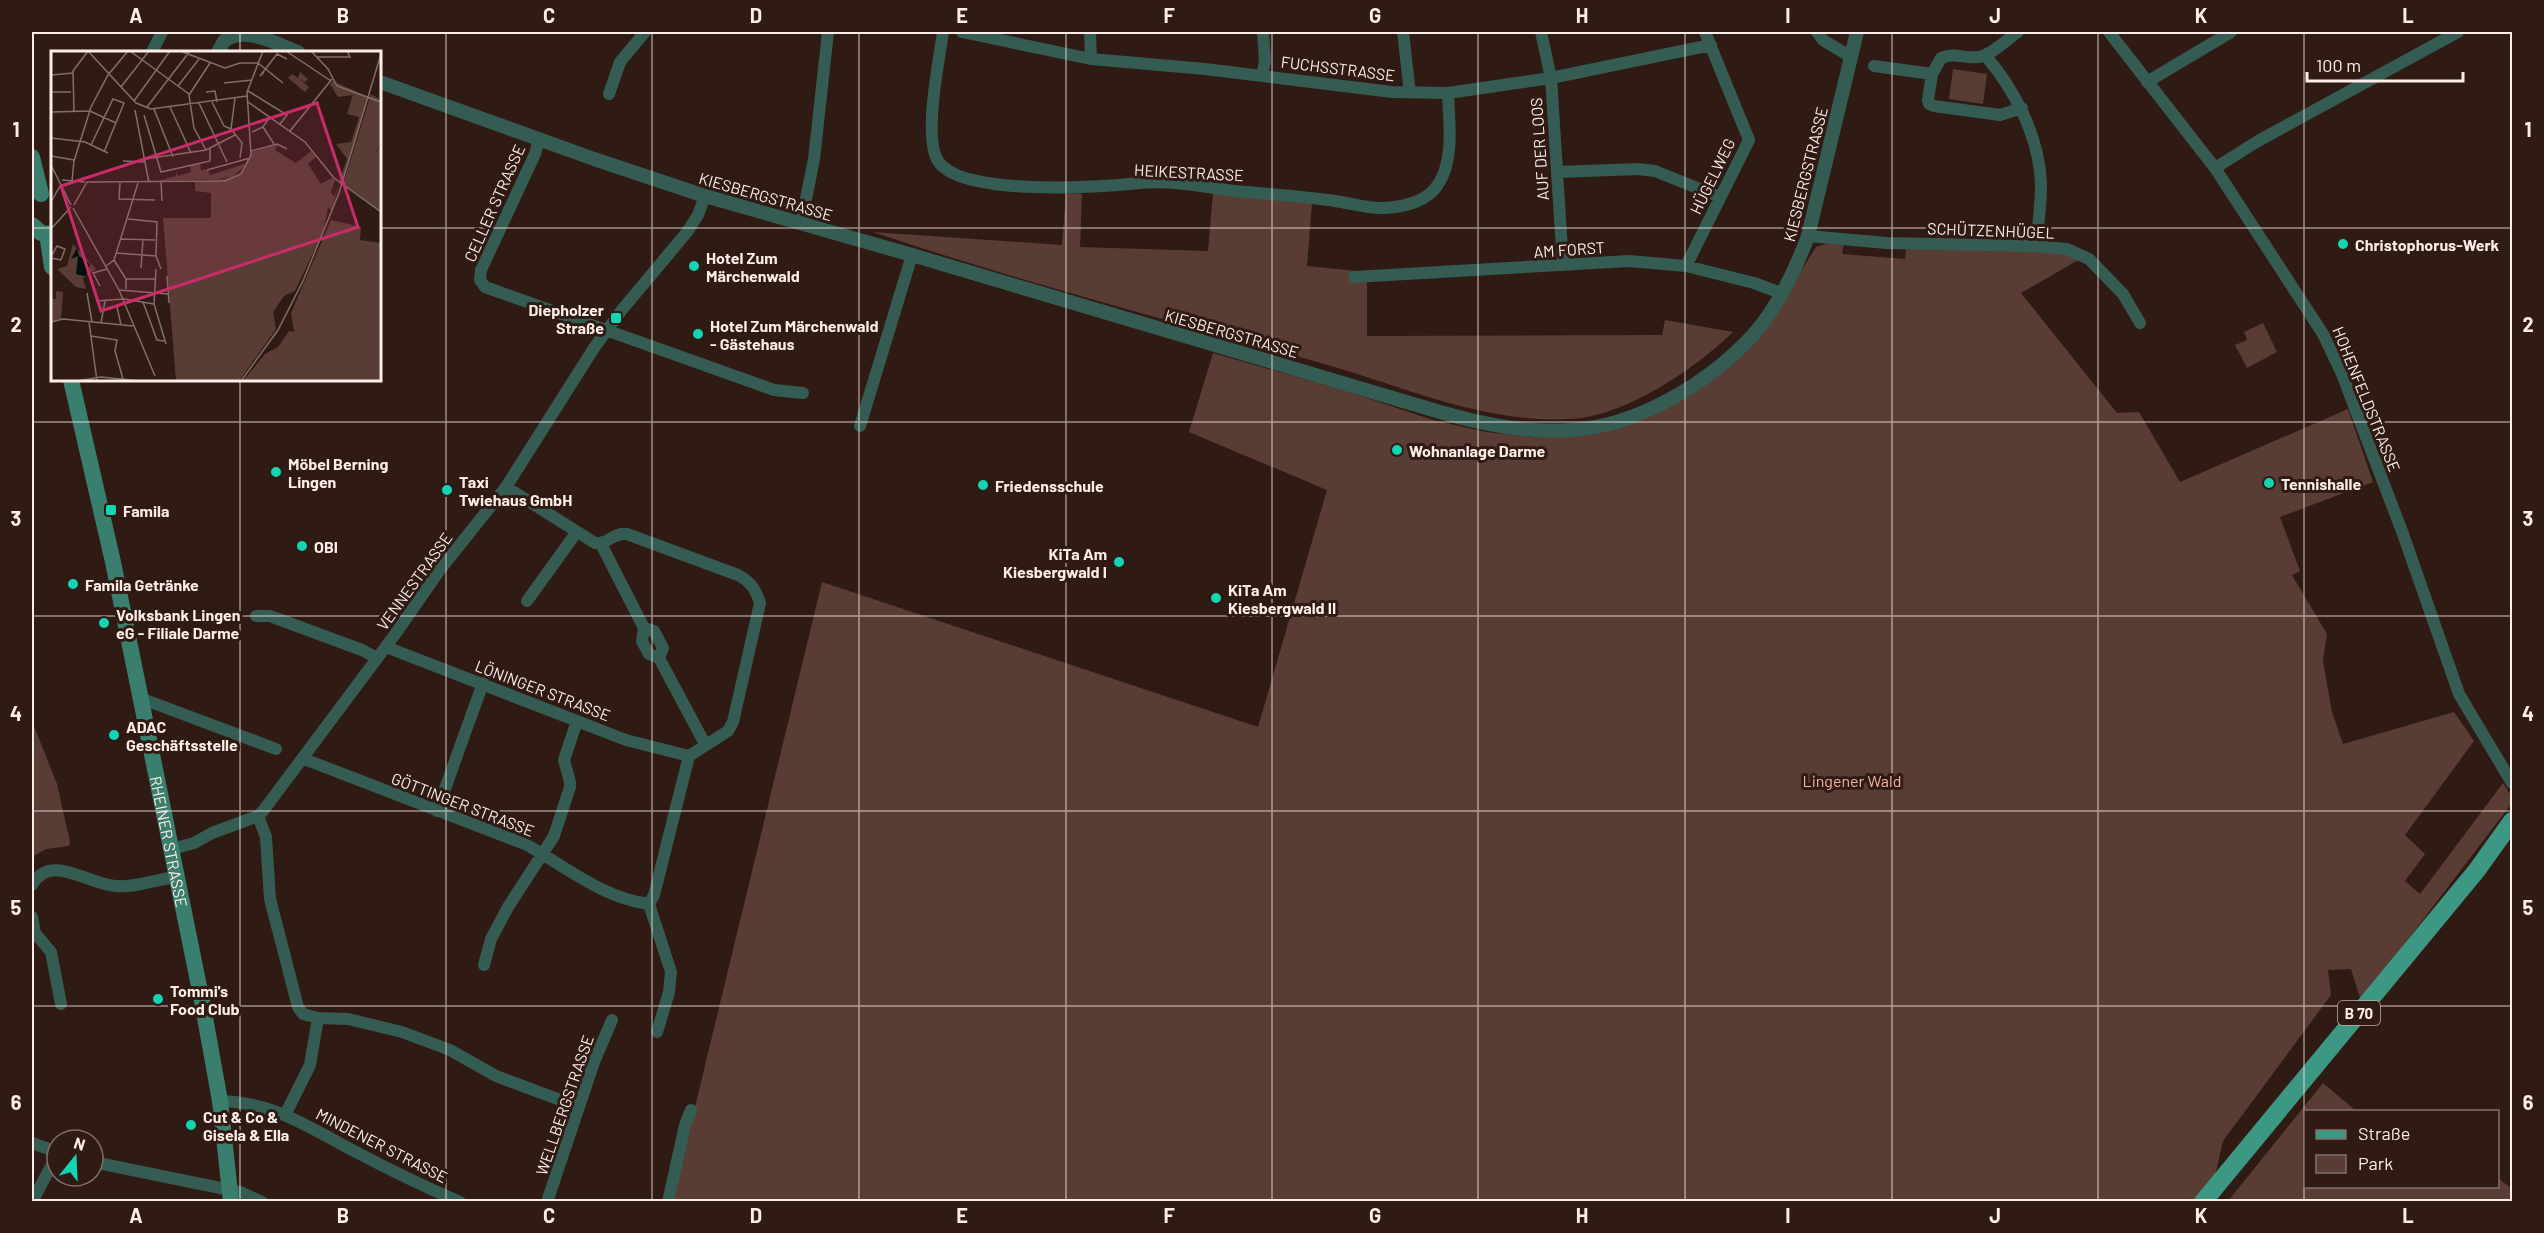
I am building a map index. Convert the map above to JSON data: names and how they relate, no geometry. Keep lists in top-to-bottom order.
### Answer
{
  "streets": {
    "main road": ["RHEINER STRASSE", "B 70"],
    "street": [
      "FUCHSSTRASSE",
      "AUF DER LOOS",
      "HEIKESTRASSE",
      "KIESBERGSTRASSE",
      "HÜGELWEG",
      "CELLER STRASSE",
      "SCHÜTZENHÜGEL",
      "AM FORST",
      "HOHENFELDSTRASSE",
      "VENNESTRASSE",
      "LÖNINGER STRASSE",
      "GÖTTINGER STRASSE",
      "WELLBERGSTRASSE",
      "MINDENER STRASSE"
    ]
  },
  "crossings": [
    ["FUCHSSTRASSE", "AUF DER LOOS"],
    ["FUCHSSTRASSE", "HEIKESTRASSE"],
    ["FUCHSSTRASSE", "HÜGELWEG"],
    ["AUF DER LOOS", "AM FORST"],
    ["KIESBERGSTRASSE", "CELLER STRASSE"],
    ["KIESBERGSTRASSE", "SCHÜTZENHÜGEL"],
    ["KIESBERGSTRASSE", "AM FORST"],
    ["KIESBERGSTRASSE", "VENNESTRASSE"],
    ["HÜGELWEG", "AM FORST"],
    ["CELLER STRASSE", "VENNESTRASSE"],
    ["VENNESTRASSE", "LÖNINGER STRASSE"],
    ["VENNESTRASSE", "GÖTTINGER STRASSE"],
    ["RHEINER STRASSE", "MINDENER STRASSE"]
  ],
  "parks": ["Lingener Wald"],
  "places": {
    "other": [
      "Christophorus-Werk",
      "Hotel Zum Märchenwald",
      "Hotel Zum Märchenwald - Gästehaus",
      "Wohnanlage Darme",
      "Möbel Berning Lingen",
      "Tennishalle",
      "Friedensschule",
      "Taxi Twiehaus GmbH",
      "OBI",
      "KiTa Am Kiesbergwald I",
      "Famila Getränke",
      "KiTa Am Kiesbergwald II",
      "Volksbank Lingen eG - Filiale Darme",
      "ADAC Geschäftsstelle",
      "Tommi's Food Club",
      "Cut & Co & Gisela & Ella"
    ],
    "transit": ["Diepholzer Straße", "Famila"]
  },
  "legend": ["Straße", "Park"],
  "scale_bar": "100 m",
  "north": "top",
  "grid": {
    "columns": [
      "A",
      "B",
      "C",
      "D",
      "E",
      "F",
      "G",
      "H",
      "I",
      "J",
      "K",
      "L"
    ],
    "rows": [
      "1",
      "2",
      "3",
      "4",
      "5",
      "6"
    ]
  }
}
